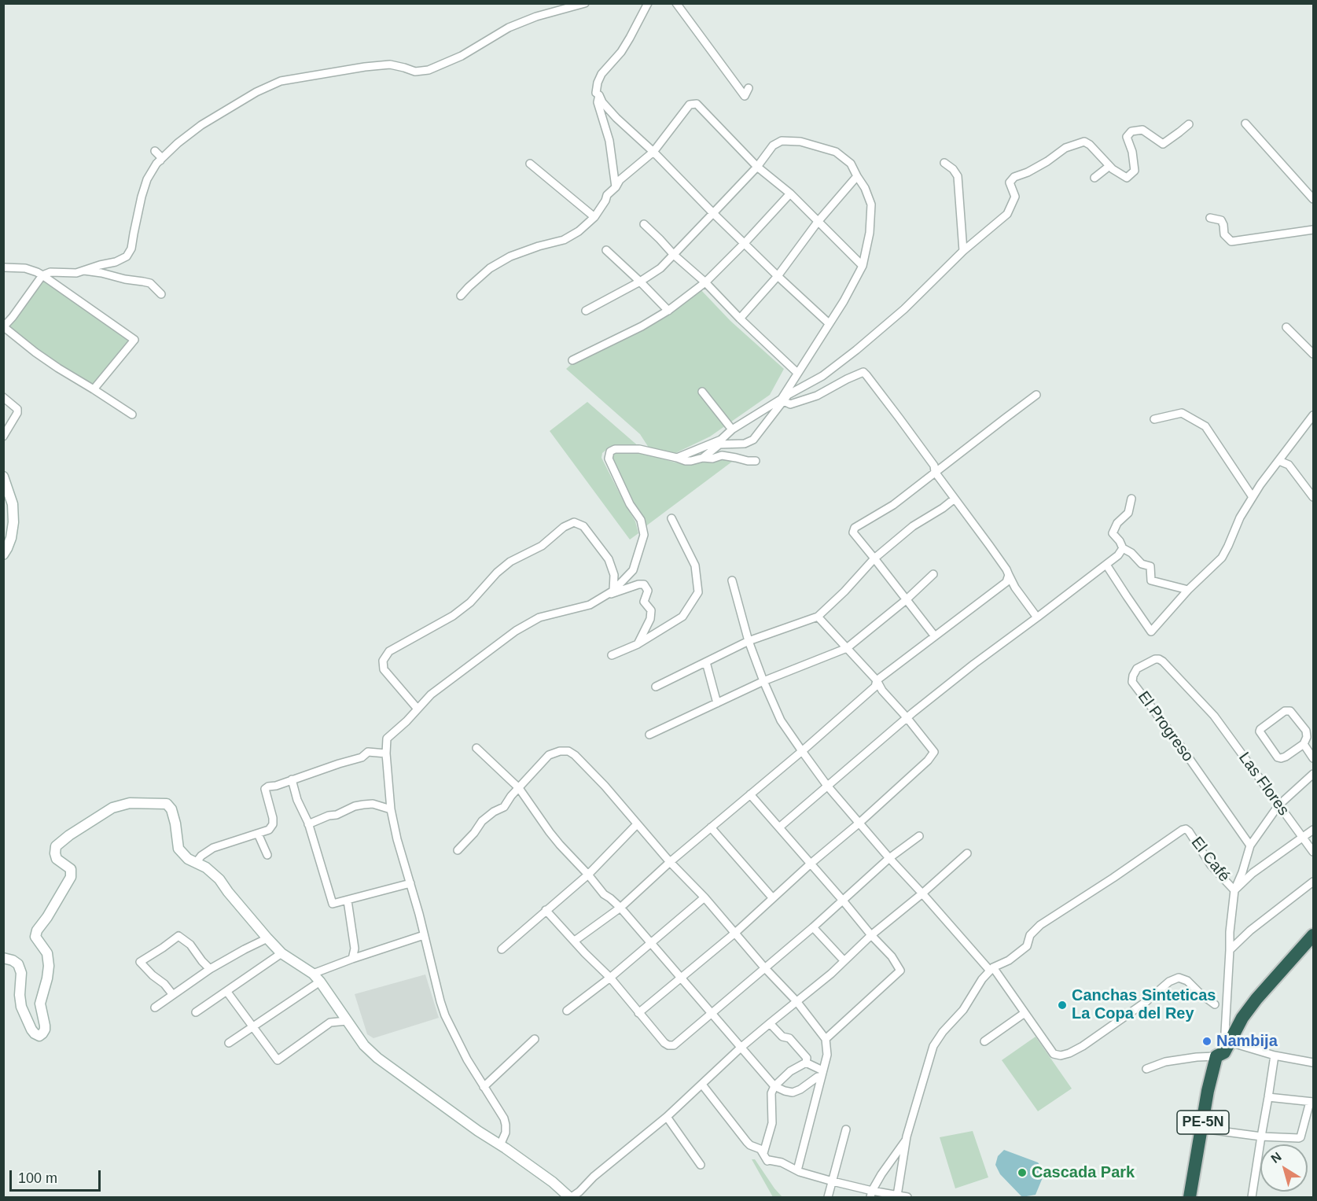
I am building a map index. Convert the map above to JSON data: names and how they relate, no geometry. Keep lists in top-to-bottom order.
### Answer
{
  "streets": {
    "highway": ["PE-5N"],
    "street": ["El Progreso", "Las Flores", "El Café"]
  },
  "crossings": [
    ["El Progreso", "Las Flores"]
  ],
  "places": ["Canchas Sinteticas La Copa del Rey", "Nambija", "Cascada Park"],
  "scale_bar": "100 m",
  "north": "top left"
}
